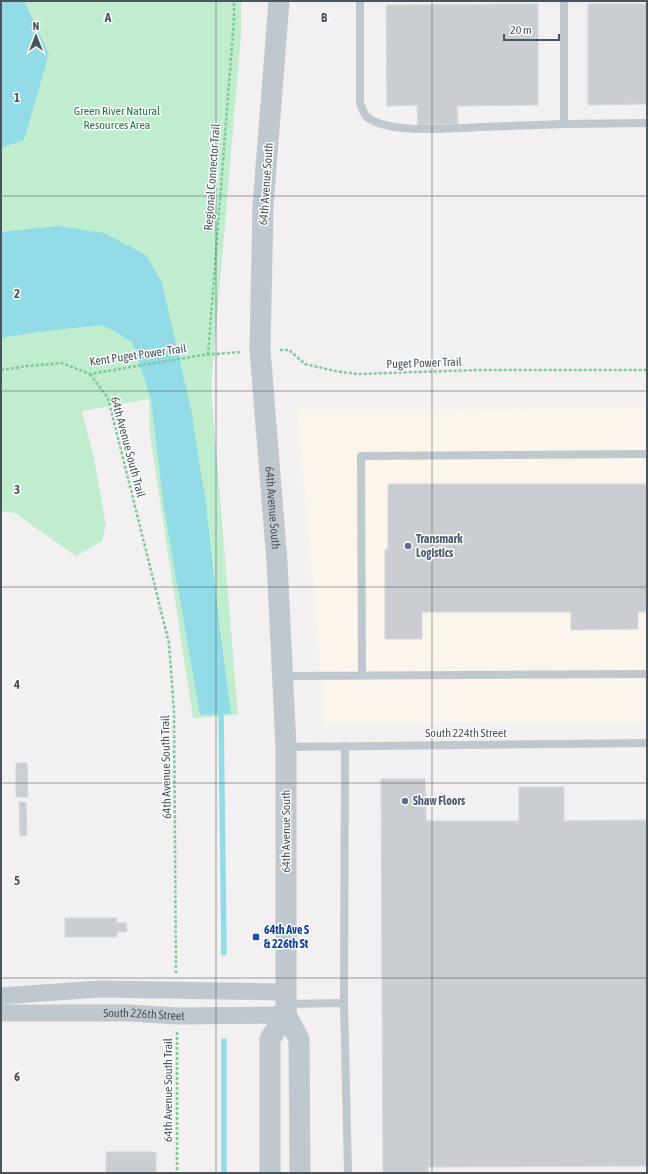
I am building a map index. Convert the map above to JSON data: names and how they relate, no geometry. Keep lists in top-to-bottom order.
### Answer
{
  "streets": {
    "street": ["64th Avenue South", "South 226th Street"],
    "lane": ["South 224th Street"],
    "path": [
      "Regional Connector Trail",
      "Kent Puget Power Trail",
      "Puget Power Trail",
      "64th Avenue South Trail"
    ]
  },
  "crossings": [
    ["Regional Connector Trail", "Kent Puget Power Trail"],
    ["Regional Connector Trail", "Puget Power Trail"],
    ["64th Avenue South", "Puget Power Trail"],
    ["64th Avenue South", "South 224th Street"],
    ["64th Avenue South", "South 226th Street"],
    ["Kent Puget Power Trail", "Puget Power Trail"],
    ["Kent Puget Power Trail", "64th Avenue South Trail"],
    ["64th Avenue South Trail", "South 226th Street"]
  ],
  "parks": ["Green River Natural Resources Area"],
  "places": {
    "other": ["Transmark Logistics", "Shaw Floors"],
    "transit": ["64th Ave S & 226th St"]
  },
  "scale_bar": "20 m",
  "north": "top",
  "grid": {
    "columns": ["A", "B"],
    "rows": [
      "1",
      "2",
      "3",
      "4",
      "5",
      "6"
    ]
  }
}
